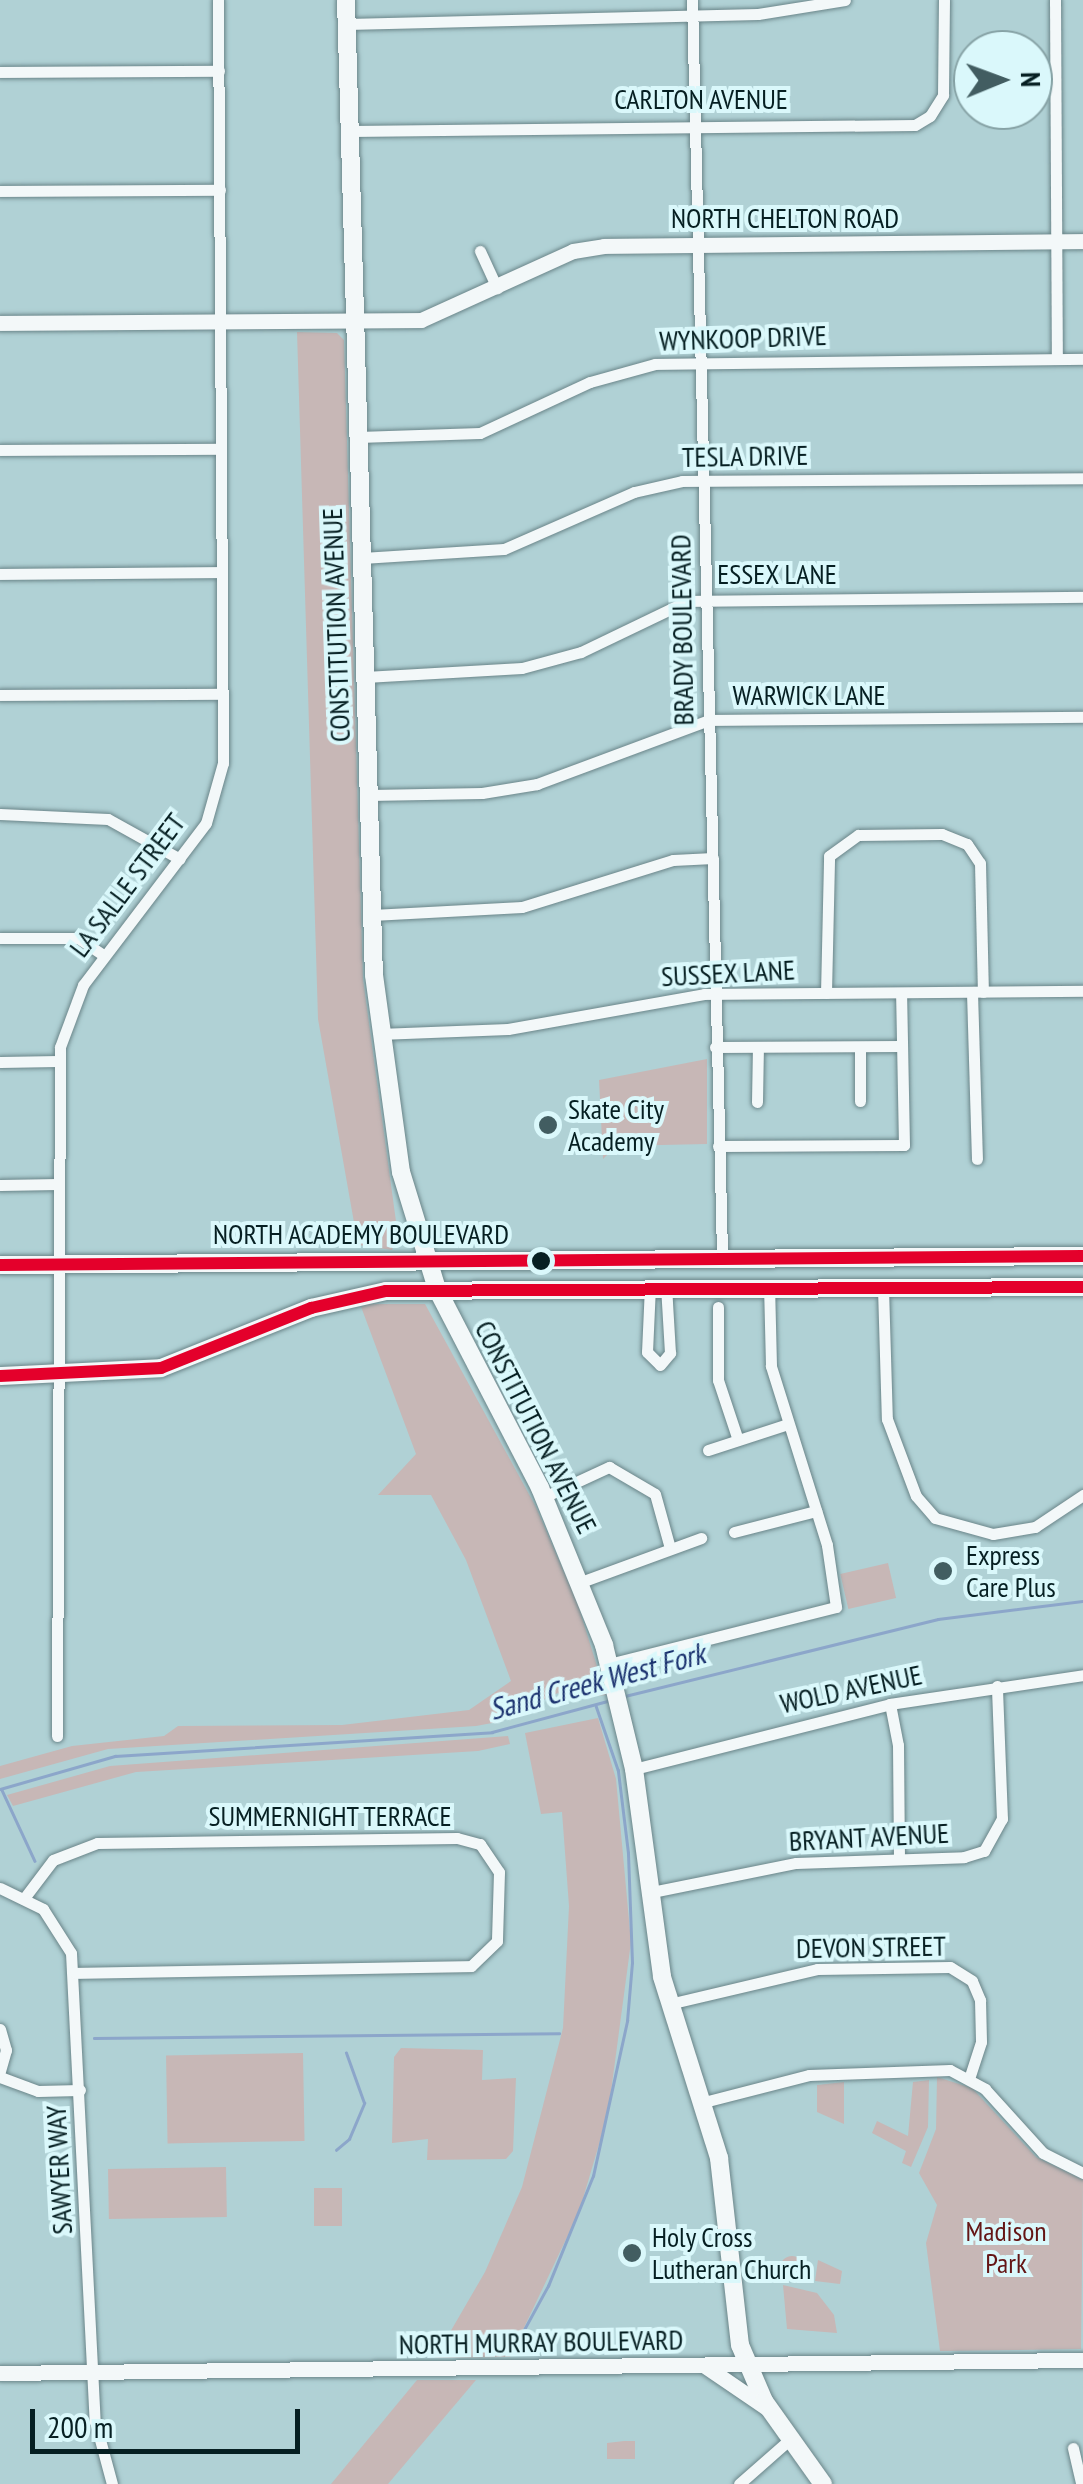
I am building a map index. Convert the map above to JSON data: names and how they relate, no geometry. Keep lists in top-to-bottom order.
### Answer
{
  "streets": {
    "main road": [
      "NORTH CHELTON ROAD",
      "CONSTITUTION AVENUE",
      "NORTH ACADEMY BOULEVARD",
      "NORTH MURRAY BOULEVARD"
    ],
    "street": [
      "CARLTON AVENUE",
      "WYNKOOP DRIVE",
      "TESLA DRIVE",
      "ESSEX LANE",
      "BRADY BOULEVARD",
      "WARWICK LANE",
      "LA SALLE STREET",
      "SUSSEX LANE",
      "WOLD AVENUE",
      "SUMMERNIGHT TERRACE",
      "BRYANT AVENUE",
      "DEVON STREET",
      "SAWYER WAY"
    ]
  },
  "crossings": [
    ["CARLTON AVENUE", "CONSTITUTION AVENUE"],
    ["CARLTON AVENUE", "BRADY BOULEVARD"],
    ["NORTH CHELTON ROAD", "CONSTITUTION AVENUE"],
    ["NORTH CHELTON ROAD", "BRADY BOULEVARD"],
    ["NORTH CHELTON ROAD", "LA SALLE STREET"],
    ["WYNKOOP DRIVE", "CONSTITUTION AVENUE"],
    ["WYNKOOP DRIVE", "BRADY BOULEVARD"],
    ["TESLA DRIVE", "CONSTITUTION AVENUE"],
    ["TESLA DRIVE", "BRADY BOULEVARD"],
    ["ESSEX LANE", "CONSTITUTION AVENUE"],
    ["ESSEX LANE", "BRADY BOULEVARD"],
    ["CONSTITUTION AVENUE", "WARWICK LANE"],
    ["CONSTITUTION AVENUE", "SUSSEX LANE"],
    ["CONSTITUTION AVENUE", "NORTH ACADEMY BOULEVARD"],
    ["CONSTITUTION AVENUE", "WOLD AVENUE"],
    ["CONSTITUTION AVENUE", "BRYANT AVENUE"],
    ["CONSTITUTION AVENUE", "DEVON STREET"],
    ["CONSTITUTION AVENUE", "NORTH MURRAY BOULEVARD"],
    ["BRADY BOULEVARD", "WARWICK LANE"],
    ["BRADY BOULEVARD", "SUSSEX LANE"],
    ["BRADY BOULEVARD", "NORTH ACADEMY BOULEVARD"],
    ["LA SALLE STREET", "NORTH ACADEMY BOULEVARD"],
    ["WOLD AVENUE", "BRYANT AVENUE"],
    ["SUMMERNIGHT TERRACE", "SAWYER WAY"],
    ["SAWYER WAY", "NORTH MURRAY BOULEVARD"]
  ],
  "water": ["Sand Creek West Fork"],
  "parks": ["Madison Park"],
  "places": ["Skate City Academy", "Express Care Plus", "Holy Cross Lutheran Church"],
  "scale_bar": "200 m",
  "north": "right"
}
